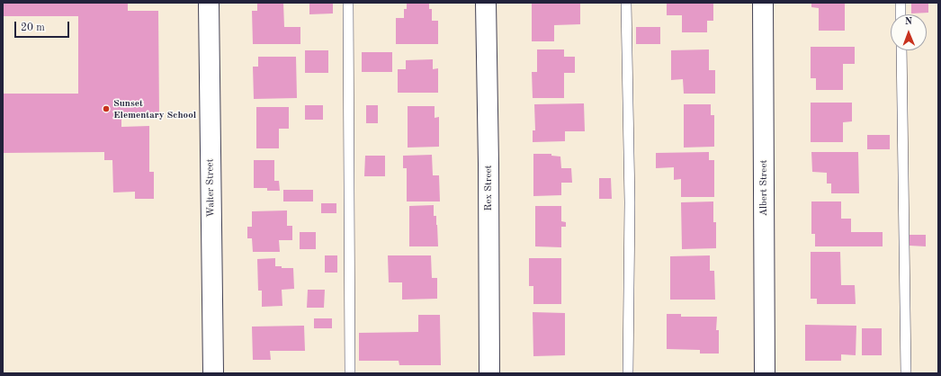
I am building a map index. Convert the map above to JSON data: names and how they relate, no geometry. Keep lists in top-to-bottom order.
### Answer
{
  "streets": {
    "street": ["Walter Street", "Rex Street", "Albert Street"]
  },
  "places": ["Sunset Elementary School"],
  "scale_bar": "20 m",
  "north": "top"
}
